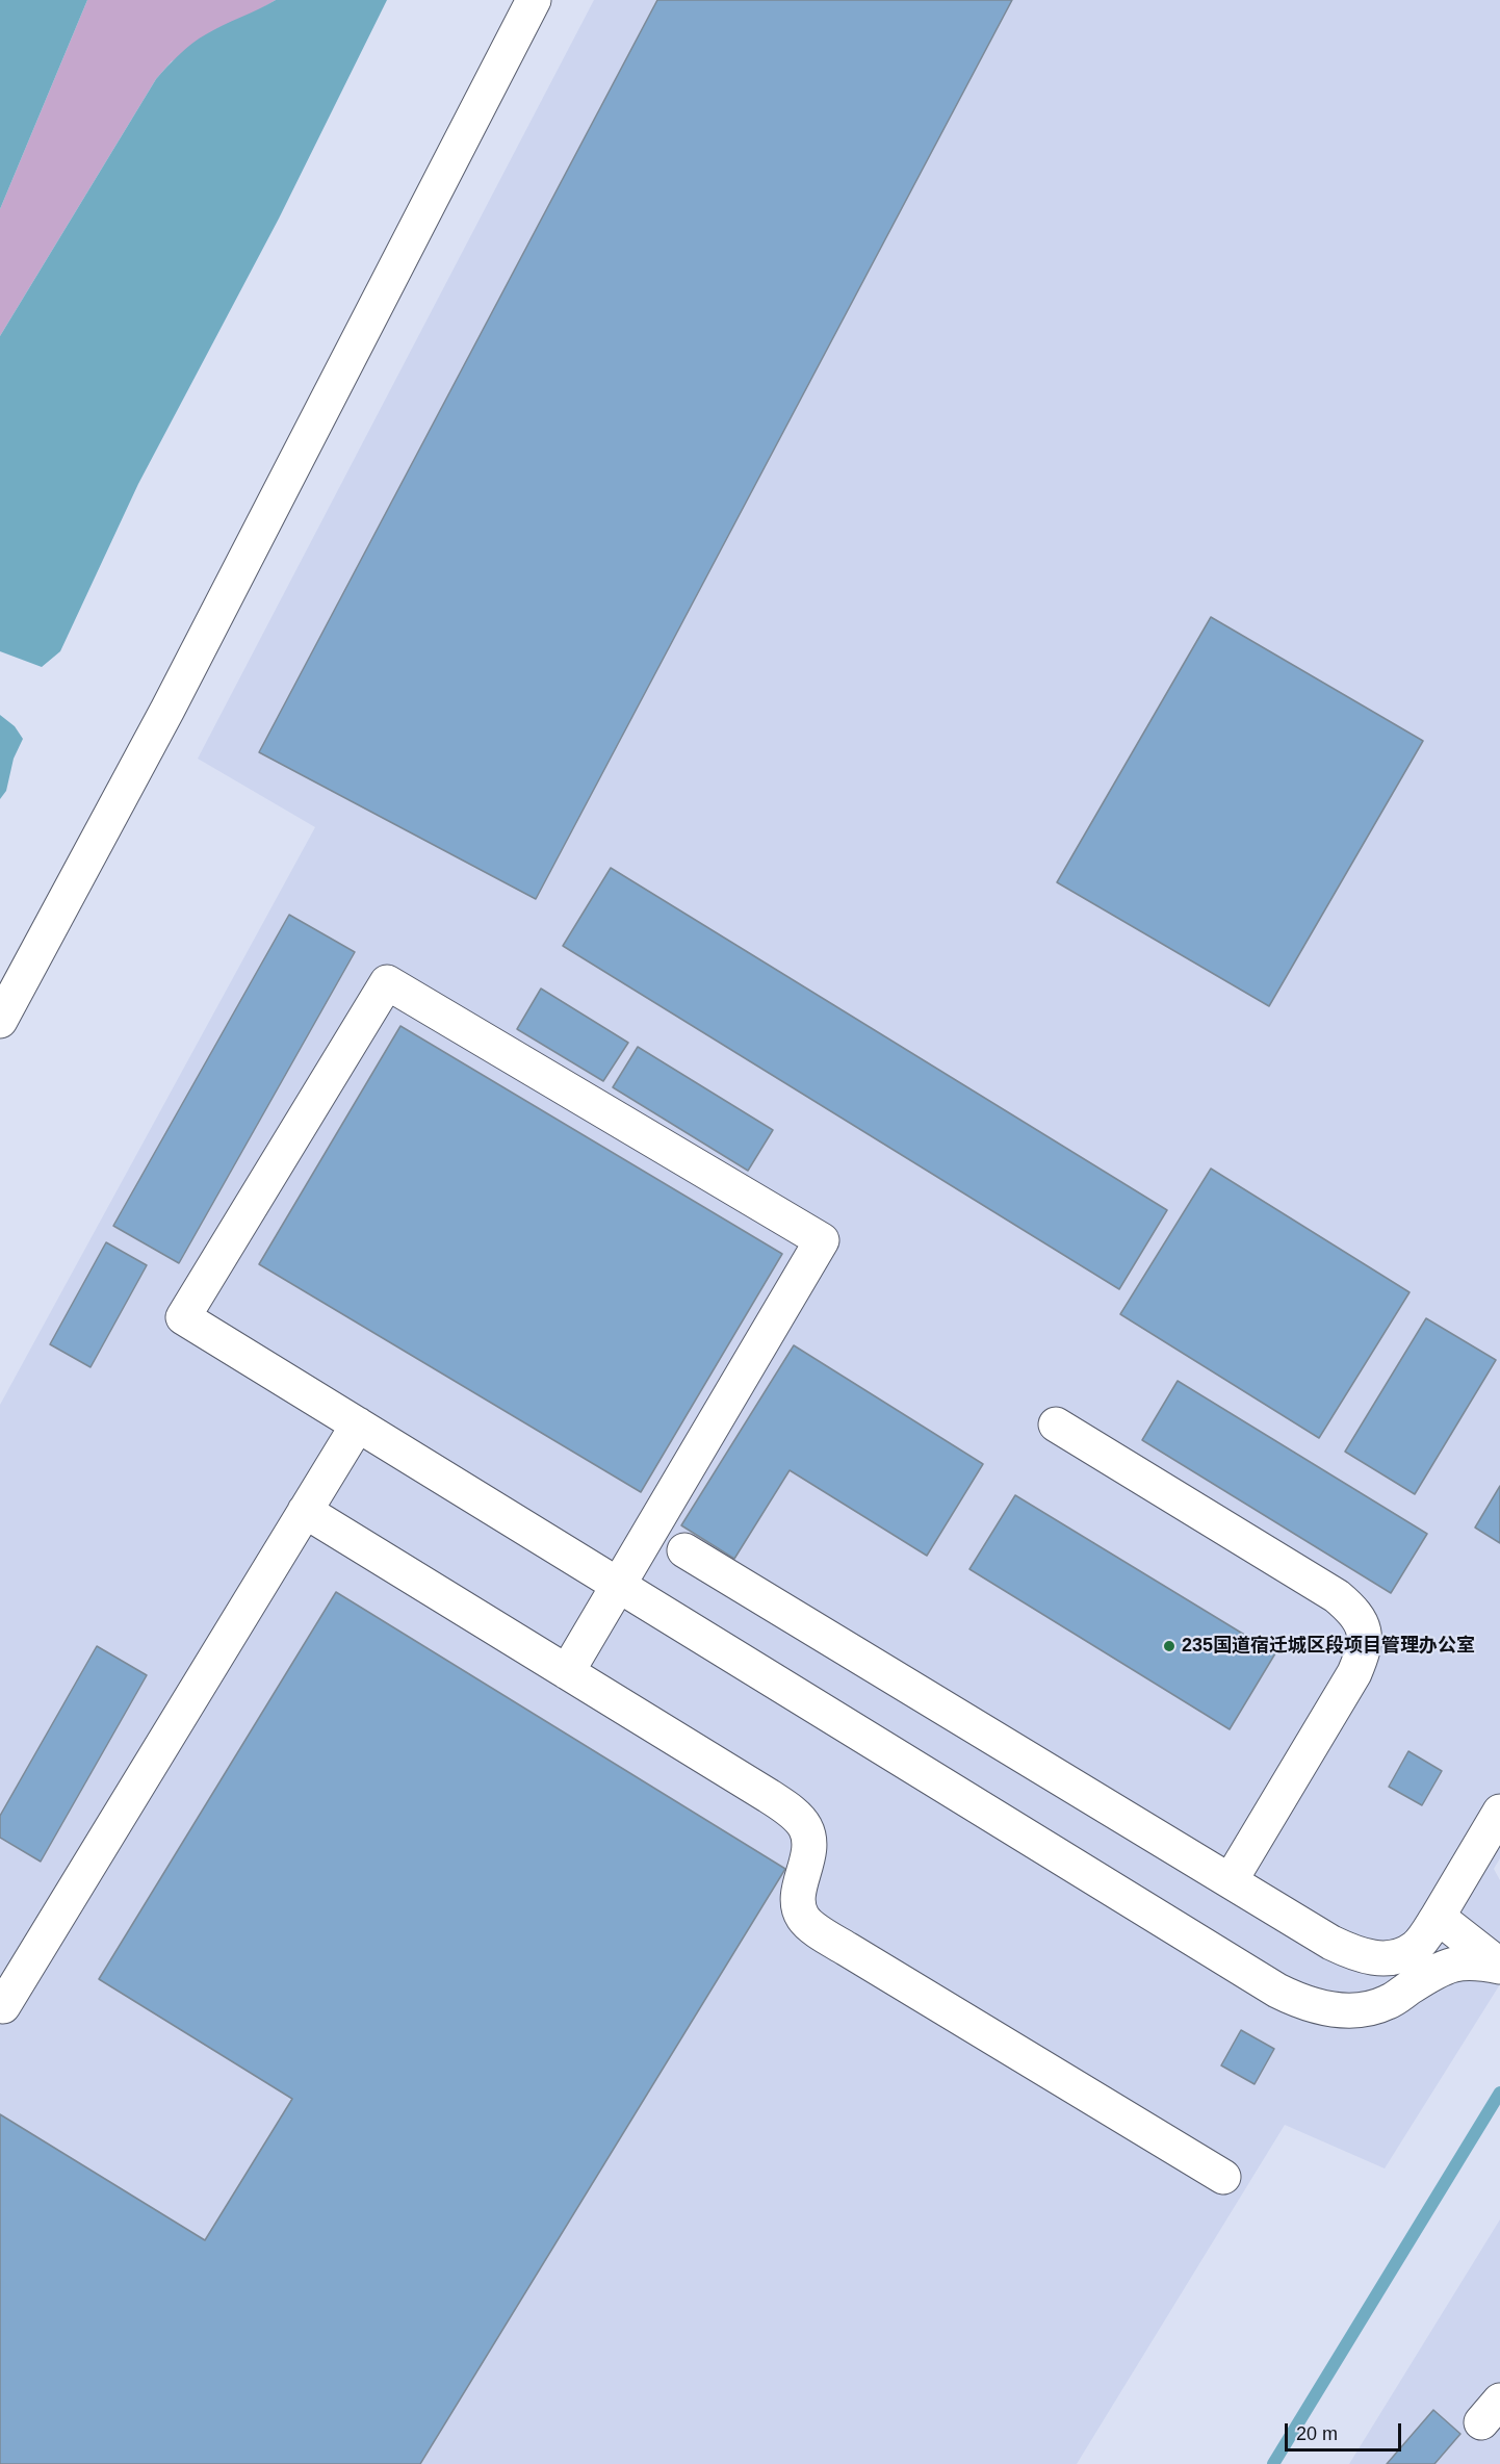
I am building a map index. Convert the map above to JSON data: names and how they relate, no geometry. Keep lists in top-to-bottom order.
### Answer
{
  "places": ["235国道宿迁城区段项目管理办公室"],
  "scale_bar": "20 m"
}
